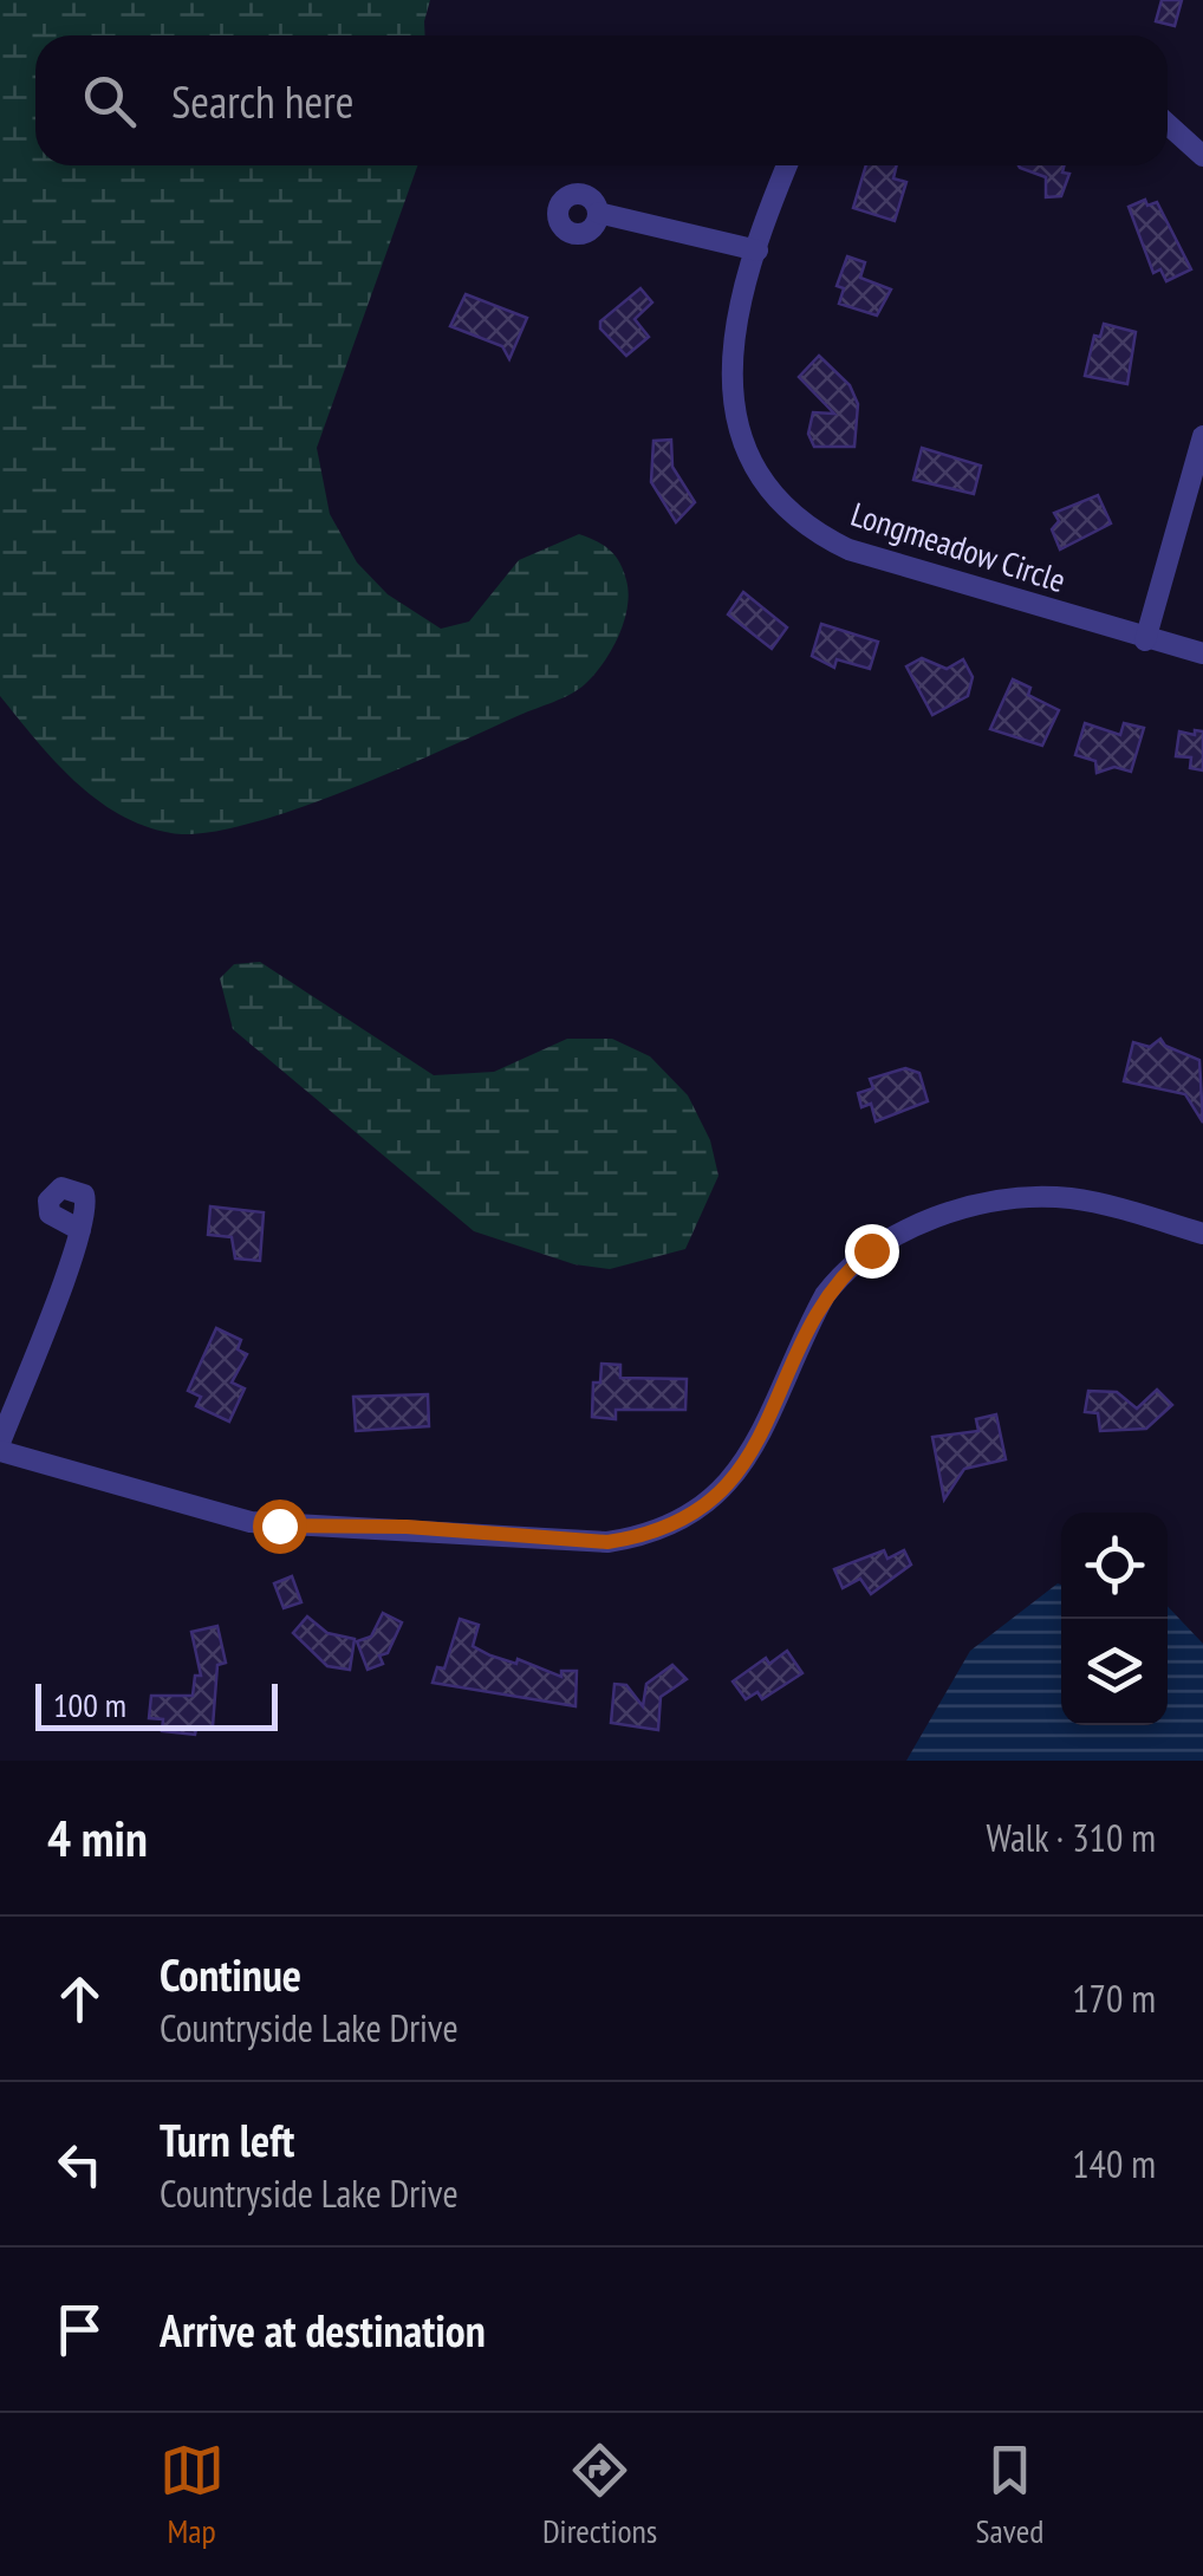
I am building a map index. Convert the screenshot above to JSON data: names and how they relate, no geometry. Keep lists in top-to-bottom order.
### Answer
{
  "streets": {
    "street": ["Longmeadow Circle"]
  },
  "scale_bar": "100 m",
  "page": {
    "search": "Search here",
    "scale": "100 m",
    "heading": ["4 min", "Walk · 310 m"],
    "list": [
      ["Continue", "Countryside Lake Drive", "170 m"],
      ["Turn left", "Countryside Lake Drive", "140 m"],
      "Arrive at destination"
    ],
    "nav": ["Map", "Directions", "Saved"]
  }
}
